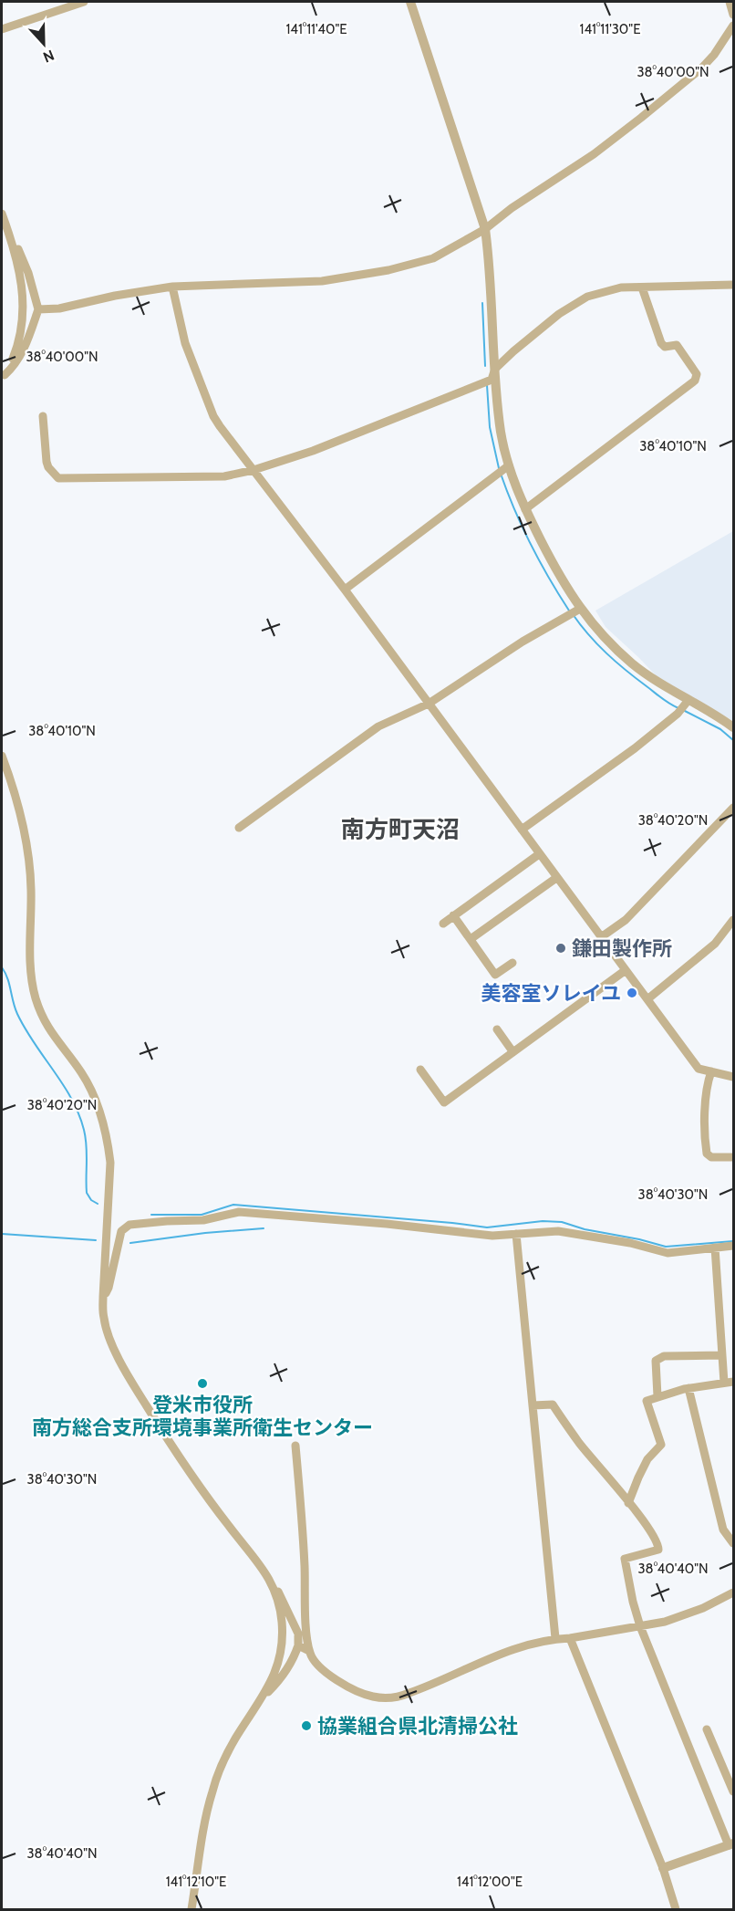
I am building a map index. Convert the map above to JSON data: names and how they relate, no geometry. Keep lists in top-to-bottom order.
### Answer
{
  "districts": ["南方町天沼"],
  "places": [
    "鎌田製作所",
    "美容室ソレイユ",
    "登米市役所 南方総合支所環境事業所衛生センター",
    "協業組合県北清掃公社"
  ],
  "north": "bottom",
  "coordinates": [
    "141°11'40\"E",
    "141°11'30\"E",
    "38°40'00\"N",
    "38°40'10\"N",
    "38°40'20\"N",
    "38°40'30\"N",
    "38°40'40\"N",
    "141°12'10\"E",
    "141°12'00\"E"
  ]
}
